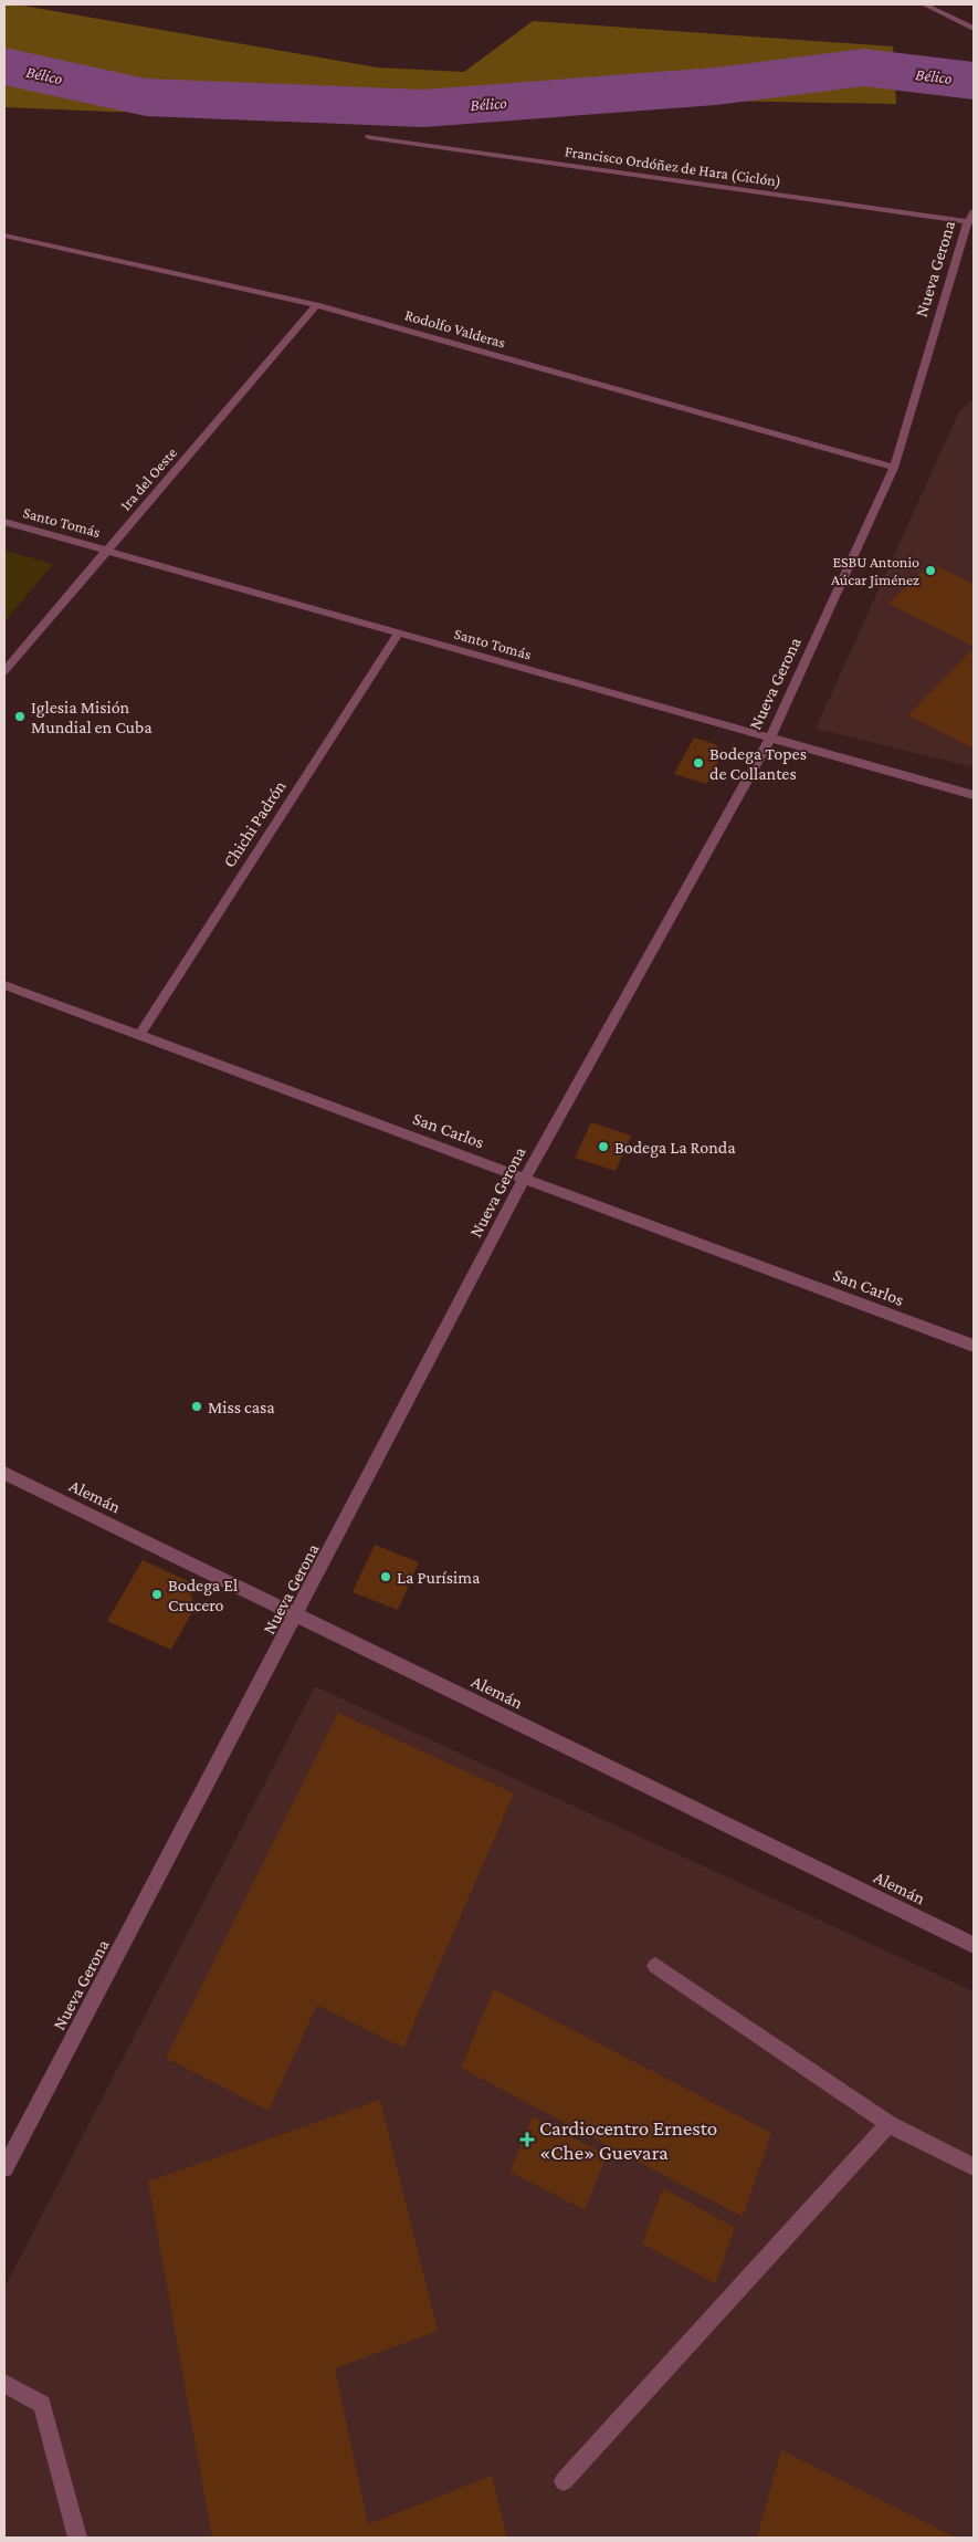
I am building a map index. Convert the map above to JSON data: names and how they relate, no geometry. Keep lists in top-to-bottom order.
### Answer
{
  "streets": {
    "street": [
      "Francisco Ordóñez de Hara (Ciclón)",
      "Nueva Gerona",
      "Rodolfo Valderas",
      "1ra del Oeste",
      "Santo Tomás",
      "Chichi Padrón",
      "San Carlos",
      "Alemán"
    ]
  },
  "crossings": [
    ["Francisco Ordóñez de Hara (Ciclón)", "Nueva Gerona"],
    ["Nueva Gerona", "Rodolfo Valderas"],
    ["Nueva Gerona", "Santo Tomás"],
    ["Nueva Gerona", "San Carlos"],
    ["Nueva Gerona", "Alemán"],
    ["Rodolfo Valderas", "1ra del Oeste"],
    ["1ra del Oeste", "Santo Tomás"],
    ["Santo Tomás", "Chichi Padrón"],
    ["Chichi Padrón", "San Carlos"]
  ],
  "water": ["Bélico"],
  "places": {
    "other": [
      "ESBU Antonio Aúcar Jiménez",
      "Iglesia Misión Mundial en Cuba",
      "Bodega Topes de Collantes",
      "Bodega La Ronda",
      "Miss casa",
      "La Purísima",
      "Bodega El Crucero"
    ],
    "health": ["Cardiocentro Ernesto «Che» Guevara"]
  }
}
